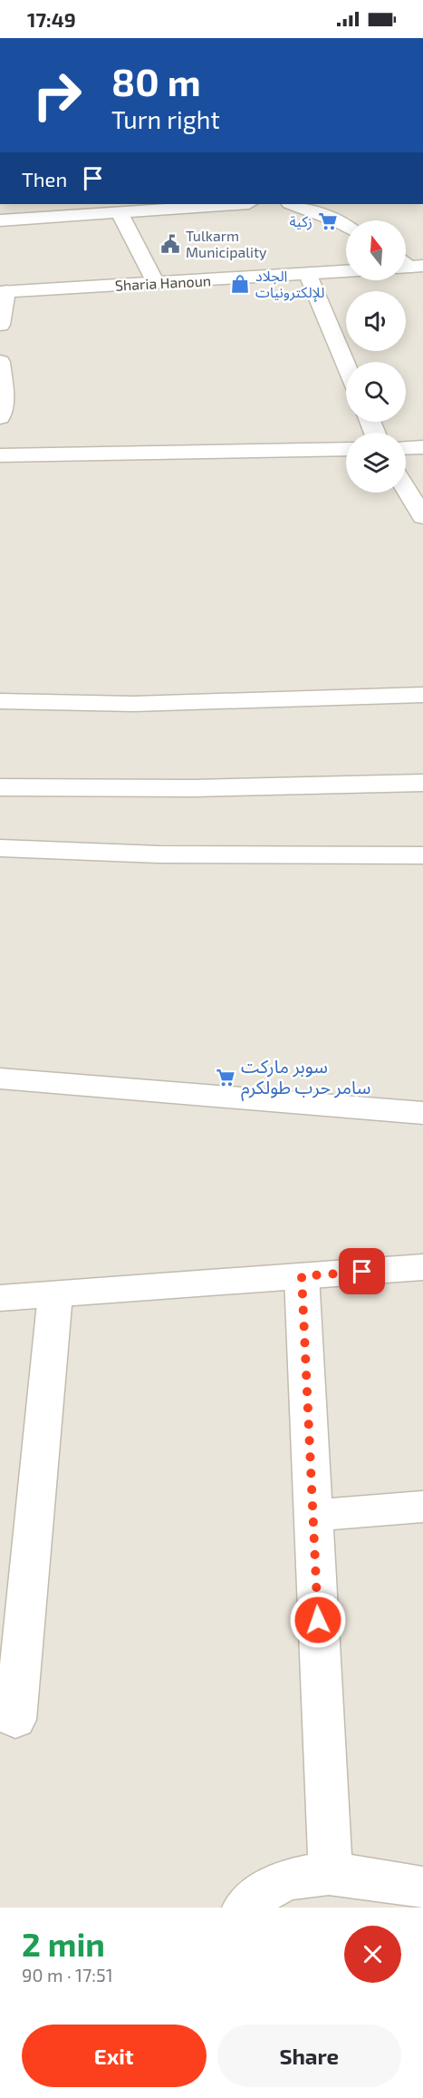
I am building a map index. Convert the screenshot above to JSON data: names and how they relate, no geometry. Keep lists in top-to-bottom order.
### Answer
{
  "streets": {
    "street": ["Sharia Hanoun"]
  },
  "places": {
    "supermarket": ["زكية", "سوبر ماركت سامر حرب طولكرم"],
    "public building": ["Tulkarm Municipality"],
    "shop": ["الجلاد للإلكترونيات"]
  },
  "north": "top",
  "page": {
    "status": "17:49",
    "turn": ["80 m", "Turn right"],
    "then": "Then",
    "heading": ["2 min", "90 m · 17:51"],
    "buttons": ["Exit", "Share"]
  }
}
